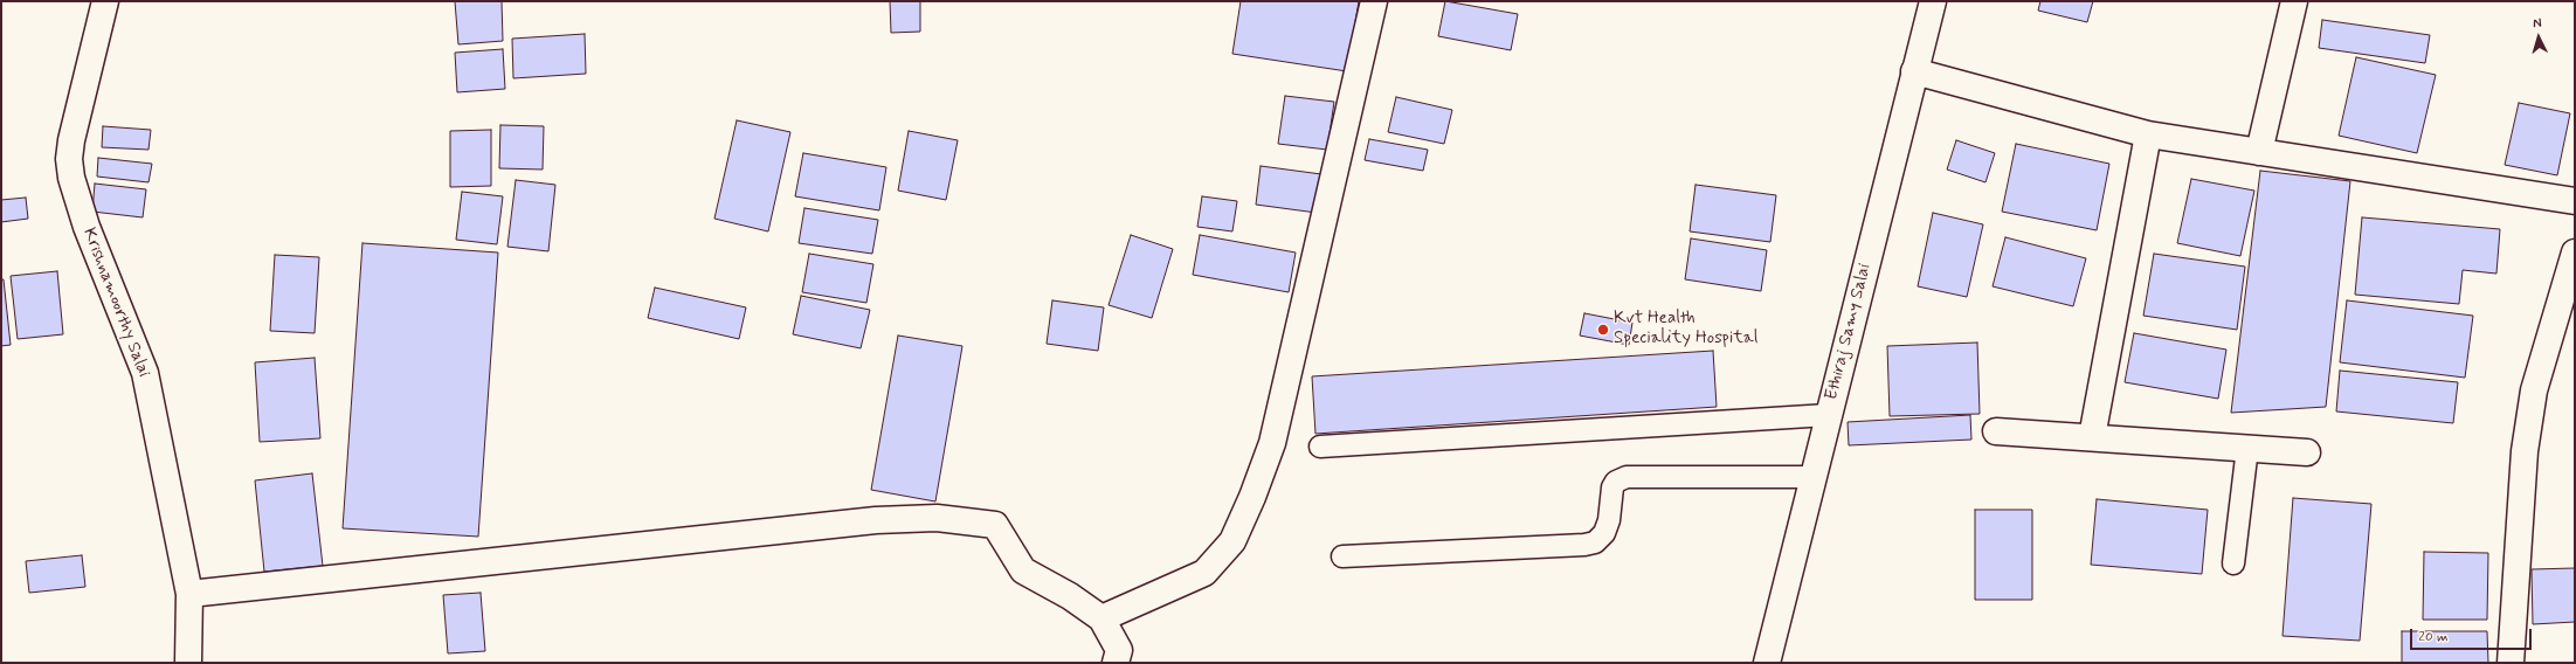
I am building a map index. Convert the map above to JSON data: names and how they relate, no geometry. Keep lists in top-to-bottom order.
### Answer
{
  "streets": {
    "street": ["Krishnamoorthy Salai", "Ethiraj Samy Salai"]
  },
  "places": ["Kvt Health Speciality Hospital"],
  "scale_bar": "20 m",
  "north": "top"
}
